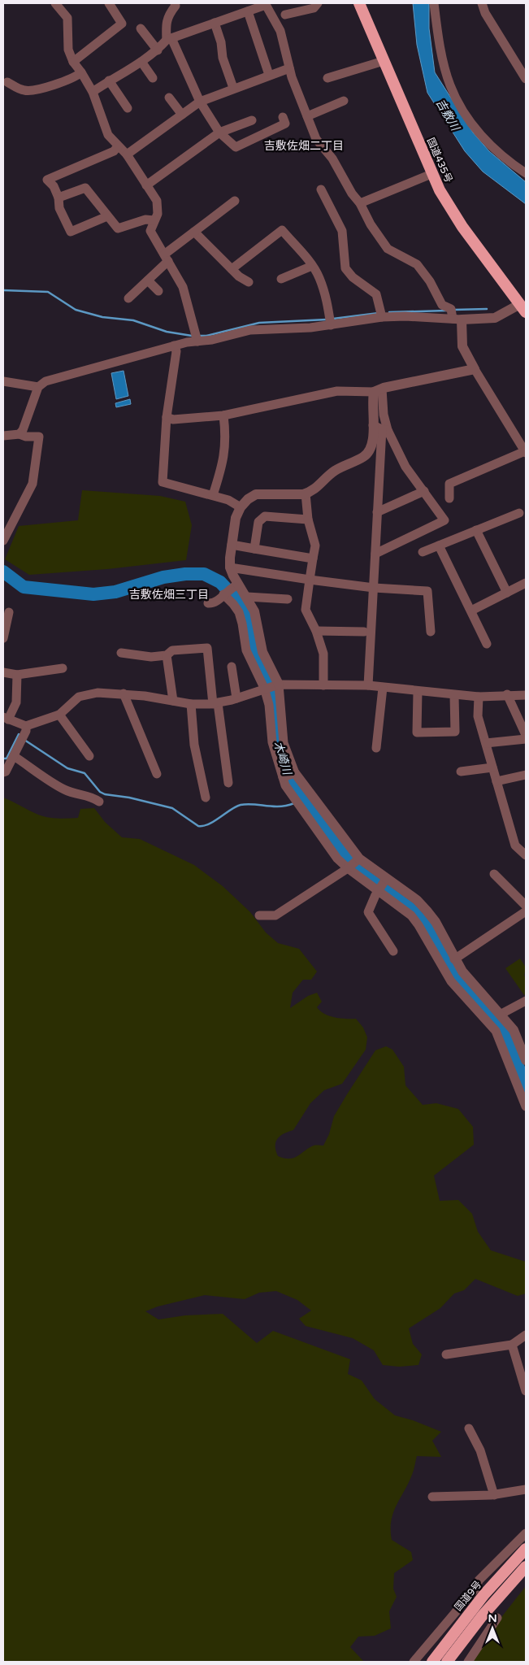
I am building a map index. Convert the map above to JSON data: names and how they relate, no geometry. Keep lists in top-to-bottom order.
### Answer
{
  "streets": {
    "highway": ["国道435号", "国道9号"]
  },
  "districts": ["吉敷佐畑二丁目", "吉敷佐畑三丁目"],
  "water": ["吉敷川", "木崎川"],
  "north": "top"
}
